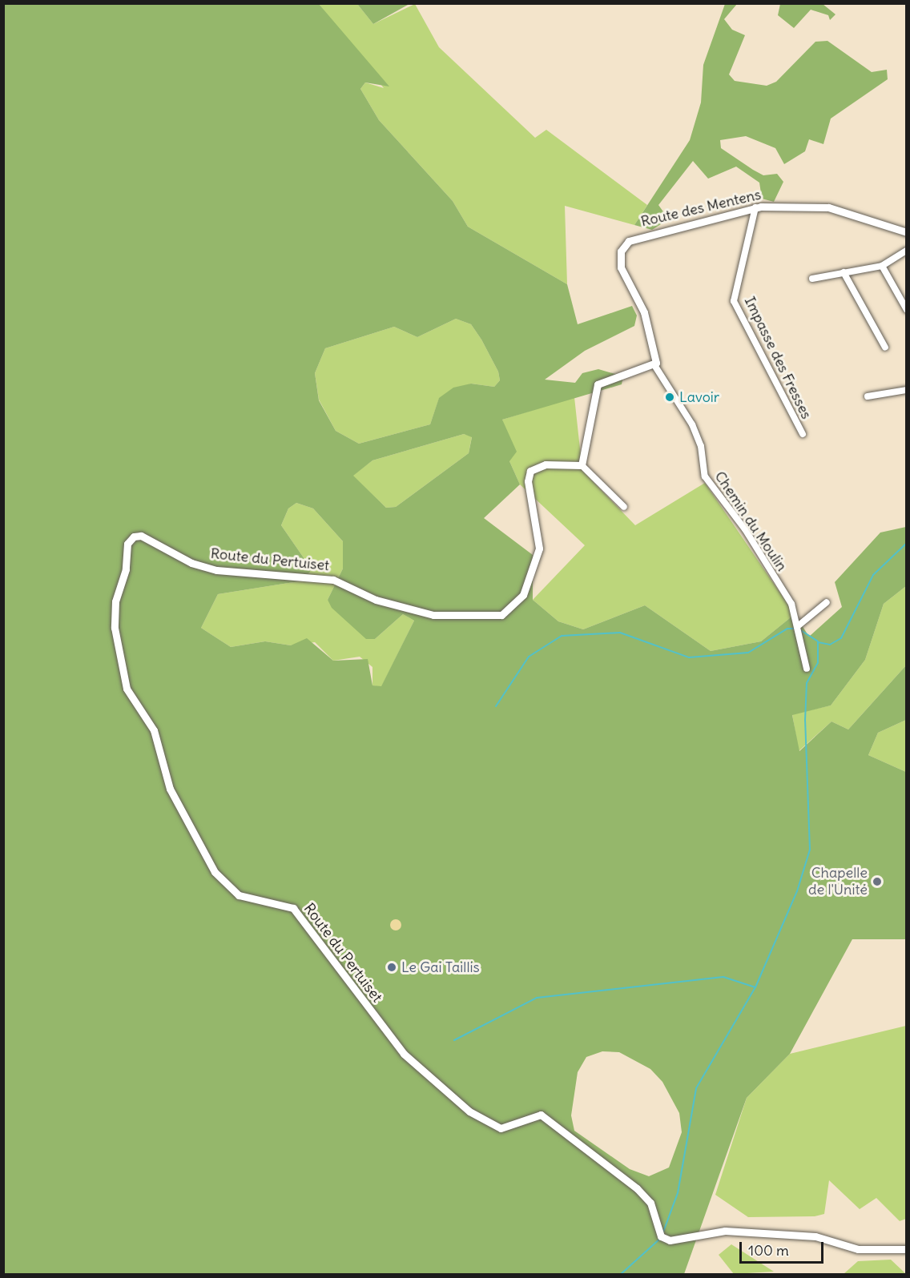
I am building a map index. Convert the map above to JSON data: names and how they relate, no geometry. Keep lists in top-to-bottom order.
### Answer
{
  "streets": {
    "street": [
      "Route des Mentens",
      "Impasse des Fresses",
      "Chemin du Moulin",
      "Route du Pertuiset"
    ]
  },
  "crossings": [
    ["Route des Mentens", "Impasse des Fresses"],
    ["Route des Mentens", "Chemin du Moulin"]
  ],
  "places": ["Lavoir", "Chapelle de l'Unité", "Le Gai Taillis"],
  "scale_bar": "100 m"
}
